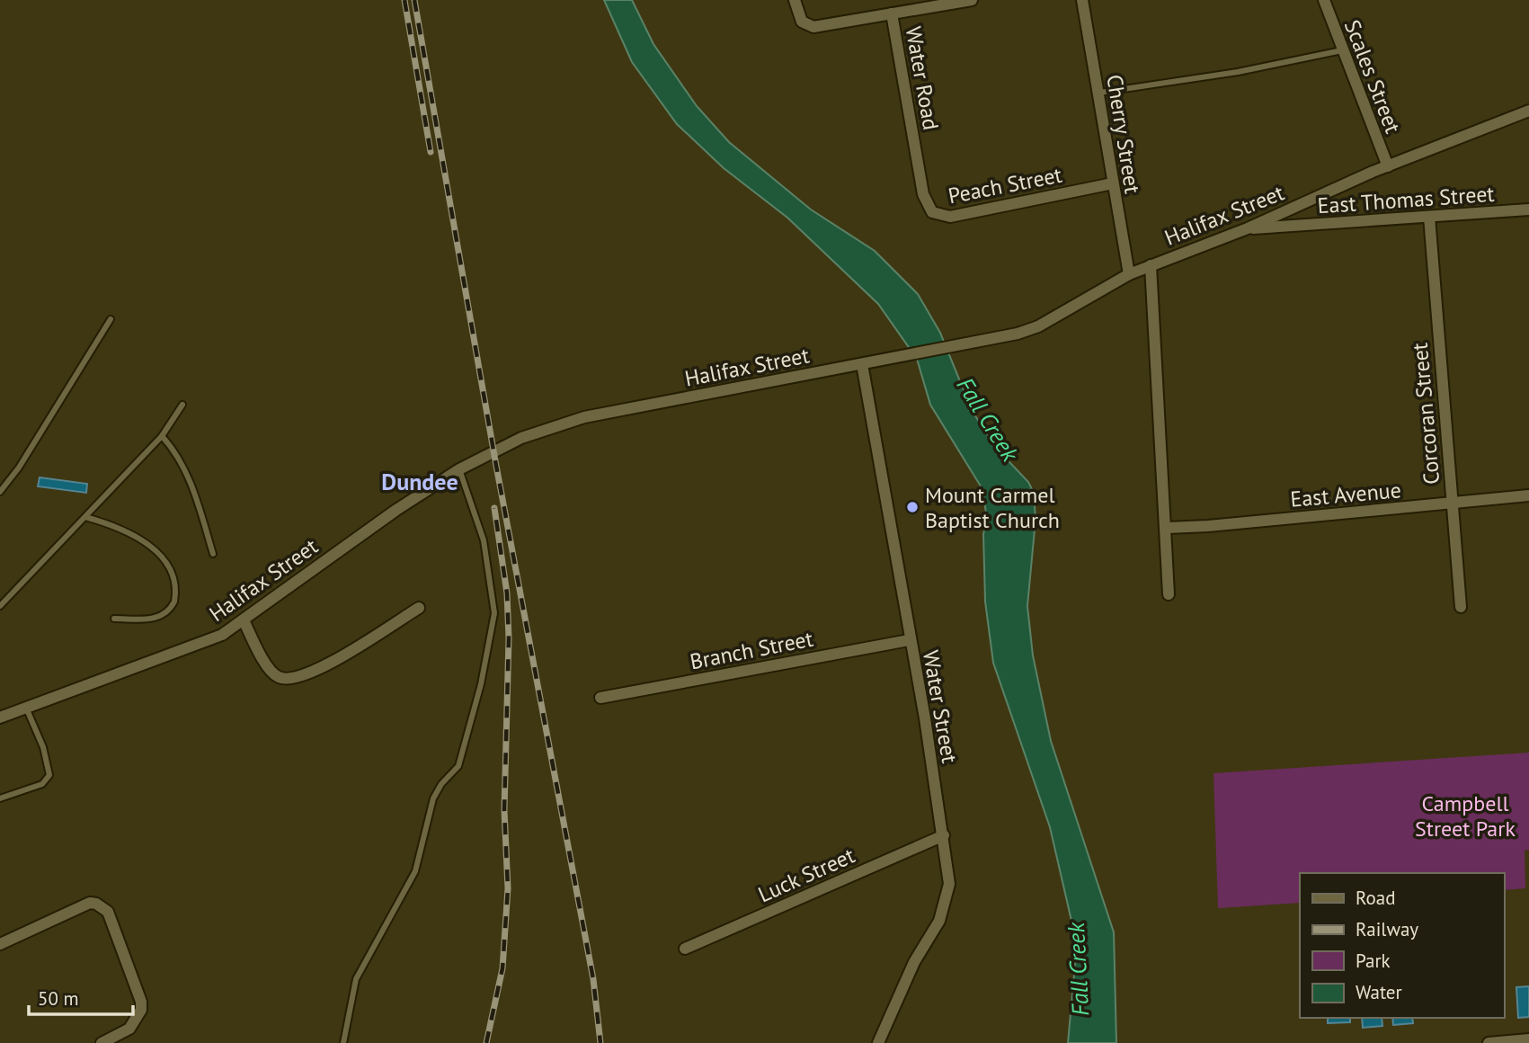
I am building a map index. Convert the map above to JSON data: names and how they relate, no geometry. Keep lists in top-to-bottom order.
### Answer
{
  "streets": {
    "street": [
      "Scales Street",
      "Water Road",
      "Cherry Street",
      "Peach Street",
      "East Thomas Street",
      "Halifax Street",
      "Corcoran Street",
      "East Avenue",
      "Branch Street",
      "Water Street",
      "Luck Street"
    ]
  },
  "crossings": [
    ["Scales Street", "Halifax Street"],
    ["Water Road", "Peach Street"],
    ["Cherry Street", "Peach Street"],
    ["Cherry Street", "Halifax Street"],
    ["East Thomas Street", "Halifax Street"],
    ["East Thomas Street", "Corcoran Street"],
    ["Halifax Street", "Water Street"],
    ["Corcoran Street", "East Avenue"],
    ["Branch Street", "Water Street"],
    ["Water Street", "Luck Street"]
  ],
  "districts": ["Dundee"],
  "water": ["Fall Creek"],
  "parks": ["Campbell Street Park"],
  "places": ["Mount Carmel Baptist Church"],
  "legend": [
    "Road",
    "Railway",
    "Park",
    "Water"
  ],
  "scale_bar": "50 m"
}
